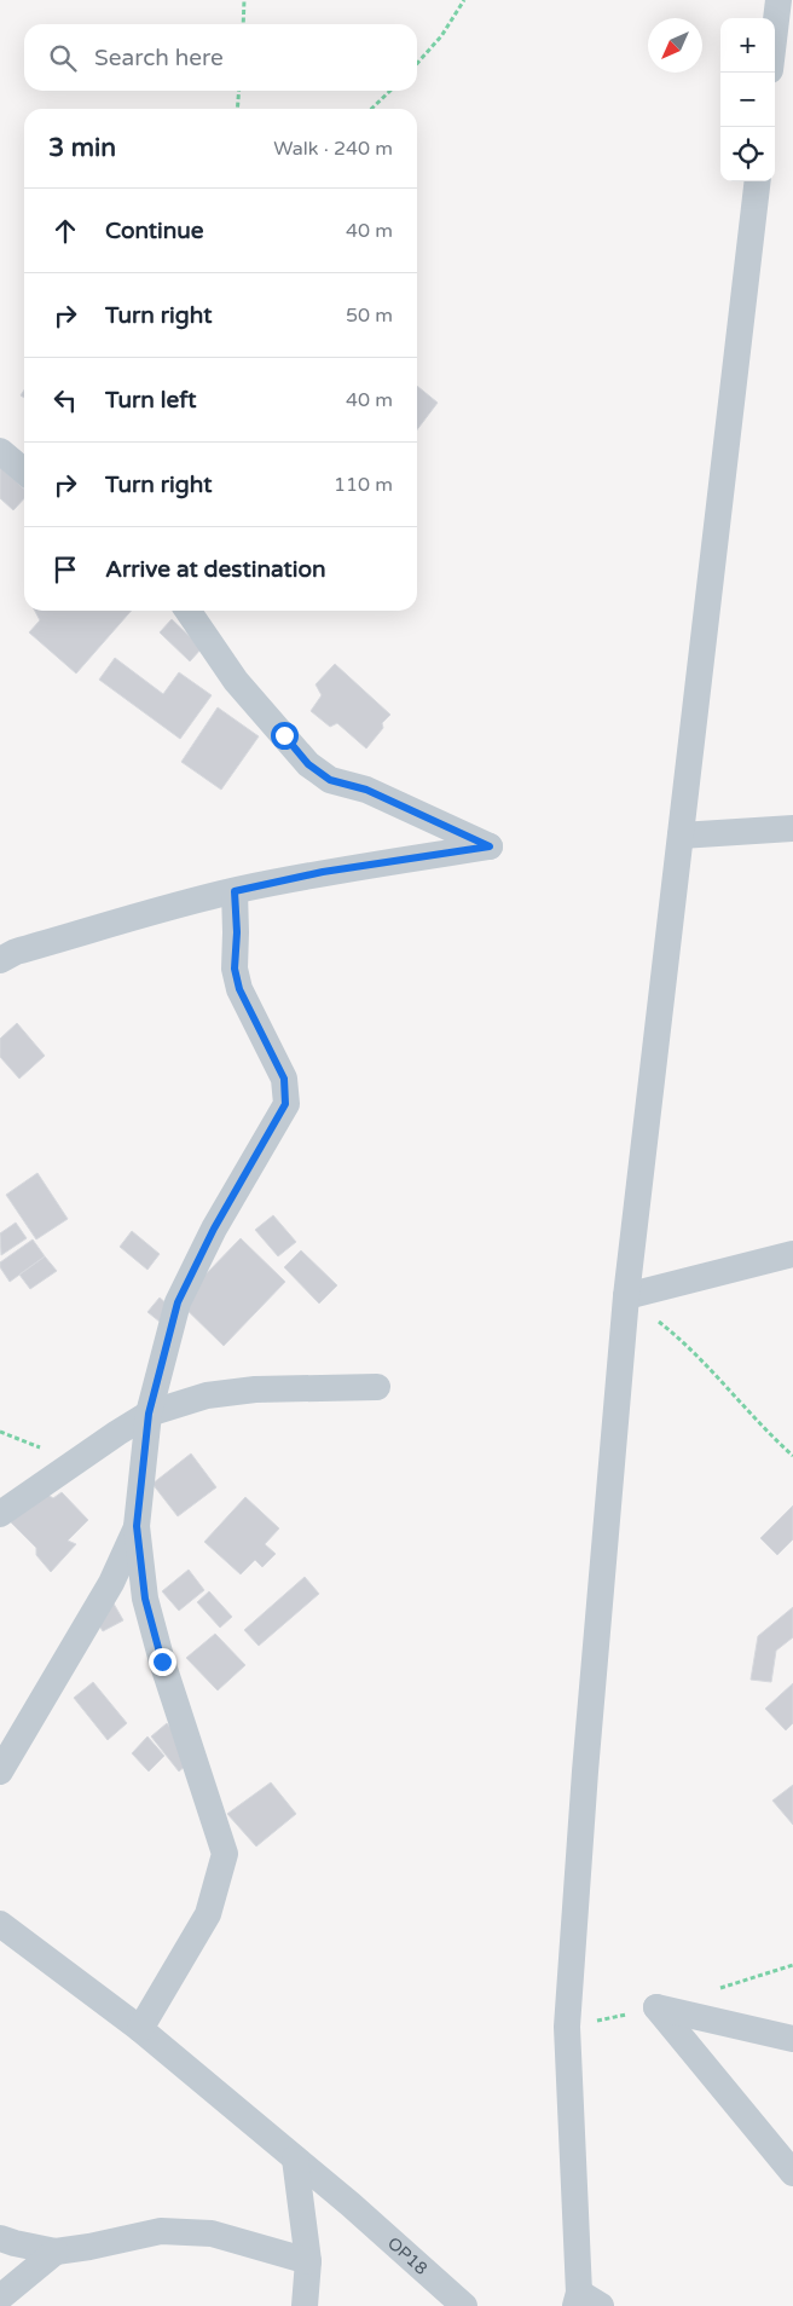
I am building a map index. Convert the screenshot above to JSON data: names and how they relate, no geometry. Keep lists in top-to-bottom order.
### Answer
{
  "streets": {
    "street": ["OP18"]
  },
  "north": "bottom left",
  "page": {
    "map_buttons": ["+", "−"],
    "search": "Search here",
    "heading": ["3 min", "Walk · 240 m"],
    "list": [
      ["Continue", "40 m"],
      ["Turn right", "50 m"],
      ["Turn left", "40 m"],
      ["Turn right", "110 m"],
      "Arrive at destination"
    ]
  }
}
